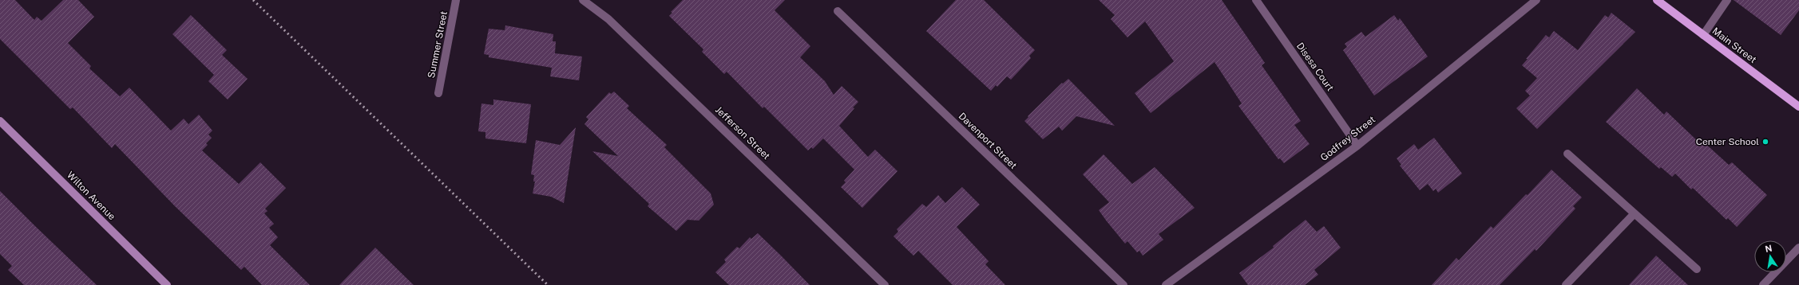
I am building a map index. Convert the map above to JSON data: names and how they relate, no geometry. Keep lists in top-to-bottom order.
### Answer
{
  "streets": {
    "main road": ["Main Street", "Wilton Avenue"],
    "street": [
      "Summer Street",
      "Disesa Court",
      "Jefferson Street",
      "Godfrey Street",
      "Davenport Street"
    ]
  },
  "crossings": [
    ["Disesa Court", "Godfrey Street"]
  ],
  "places": ["Center School"],
  "north": "top"
}
